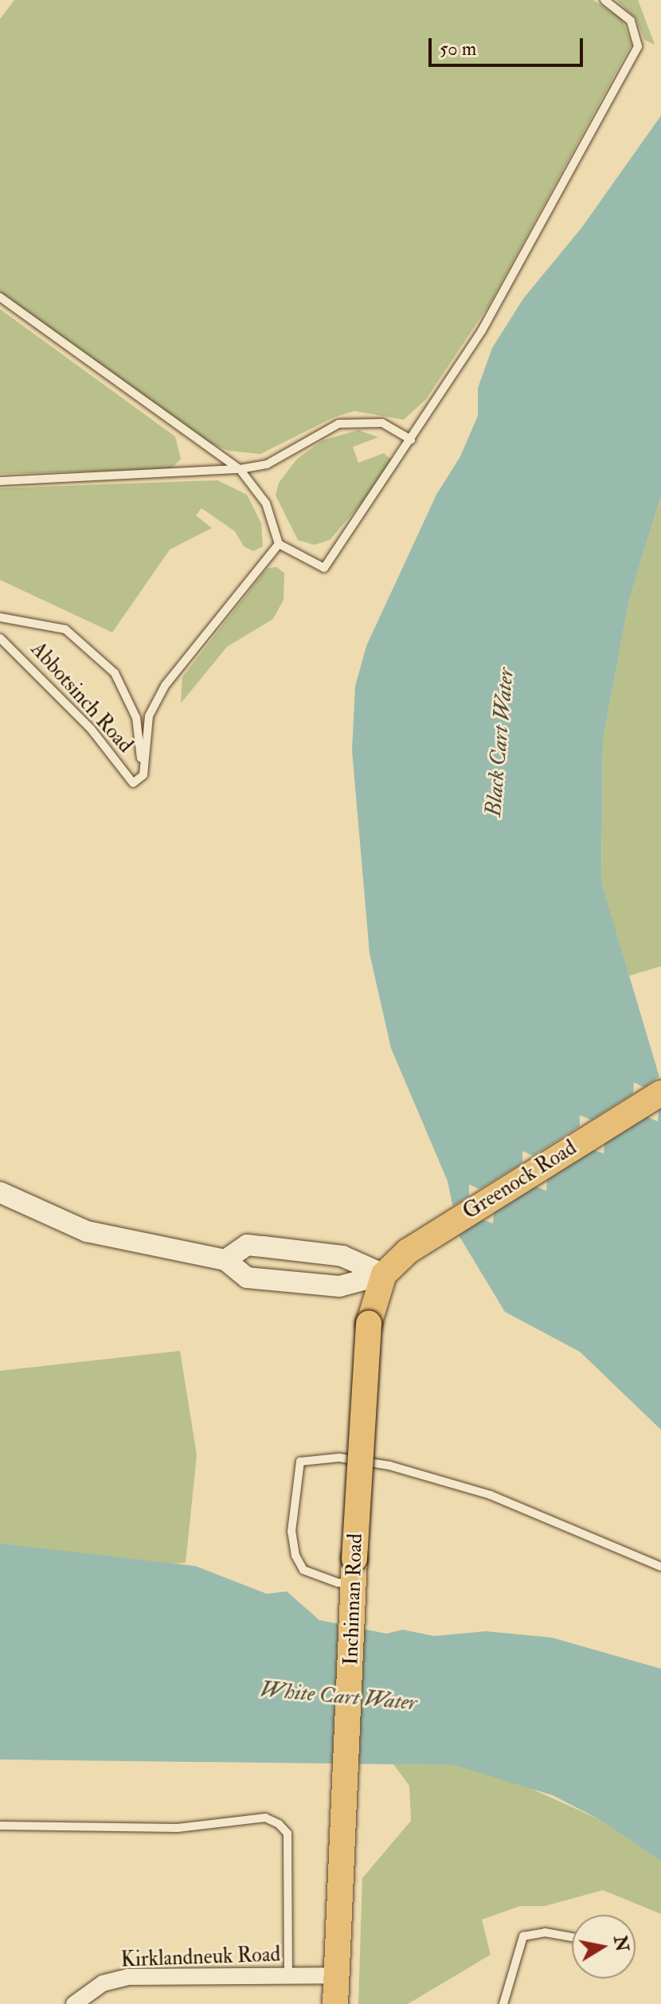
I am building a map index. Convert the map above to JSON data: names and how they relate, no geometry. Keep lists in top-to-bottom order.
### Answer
{
  "streets": {
    "main road": ["Greenock Road", "Inchinnan Road"],
    "street": ["Kirklandneuk Road"],
    "lane": ["Abbotsinch Road"]
  },
  "crossings": [
    ["Greenock Road", "Inchinnan Road"],
    ["Inchinnan Road", "Kirklandneuk Road"]
  ],
  "water": ["Black Cart Water", "White Cart Water"],
  "scale_bar": "50 m",
  "north": "right"
}
